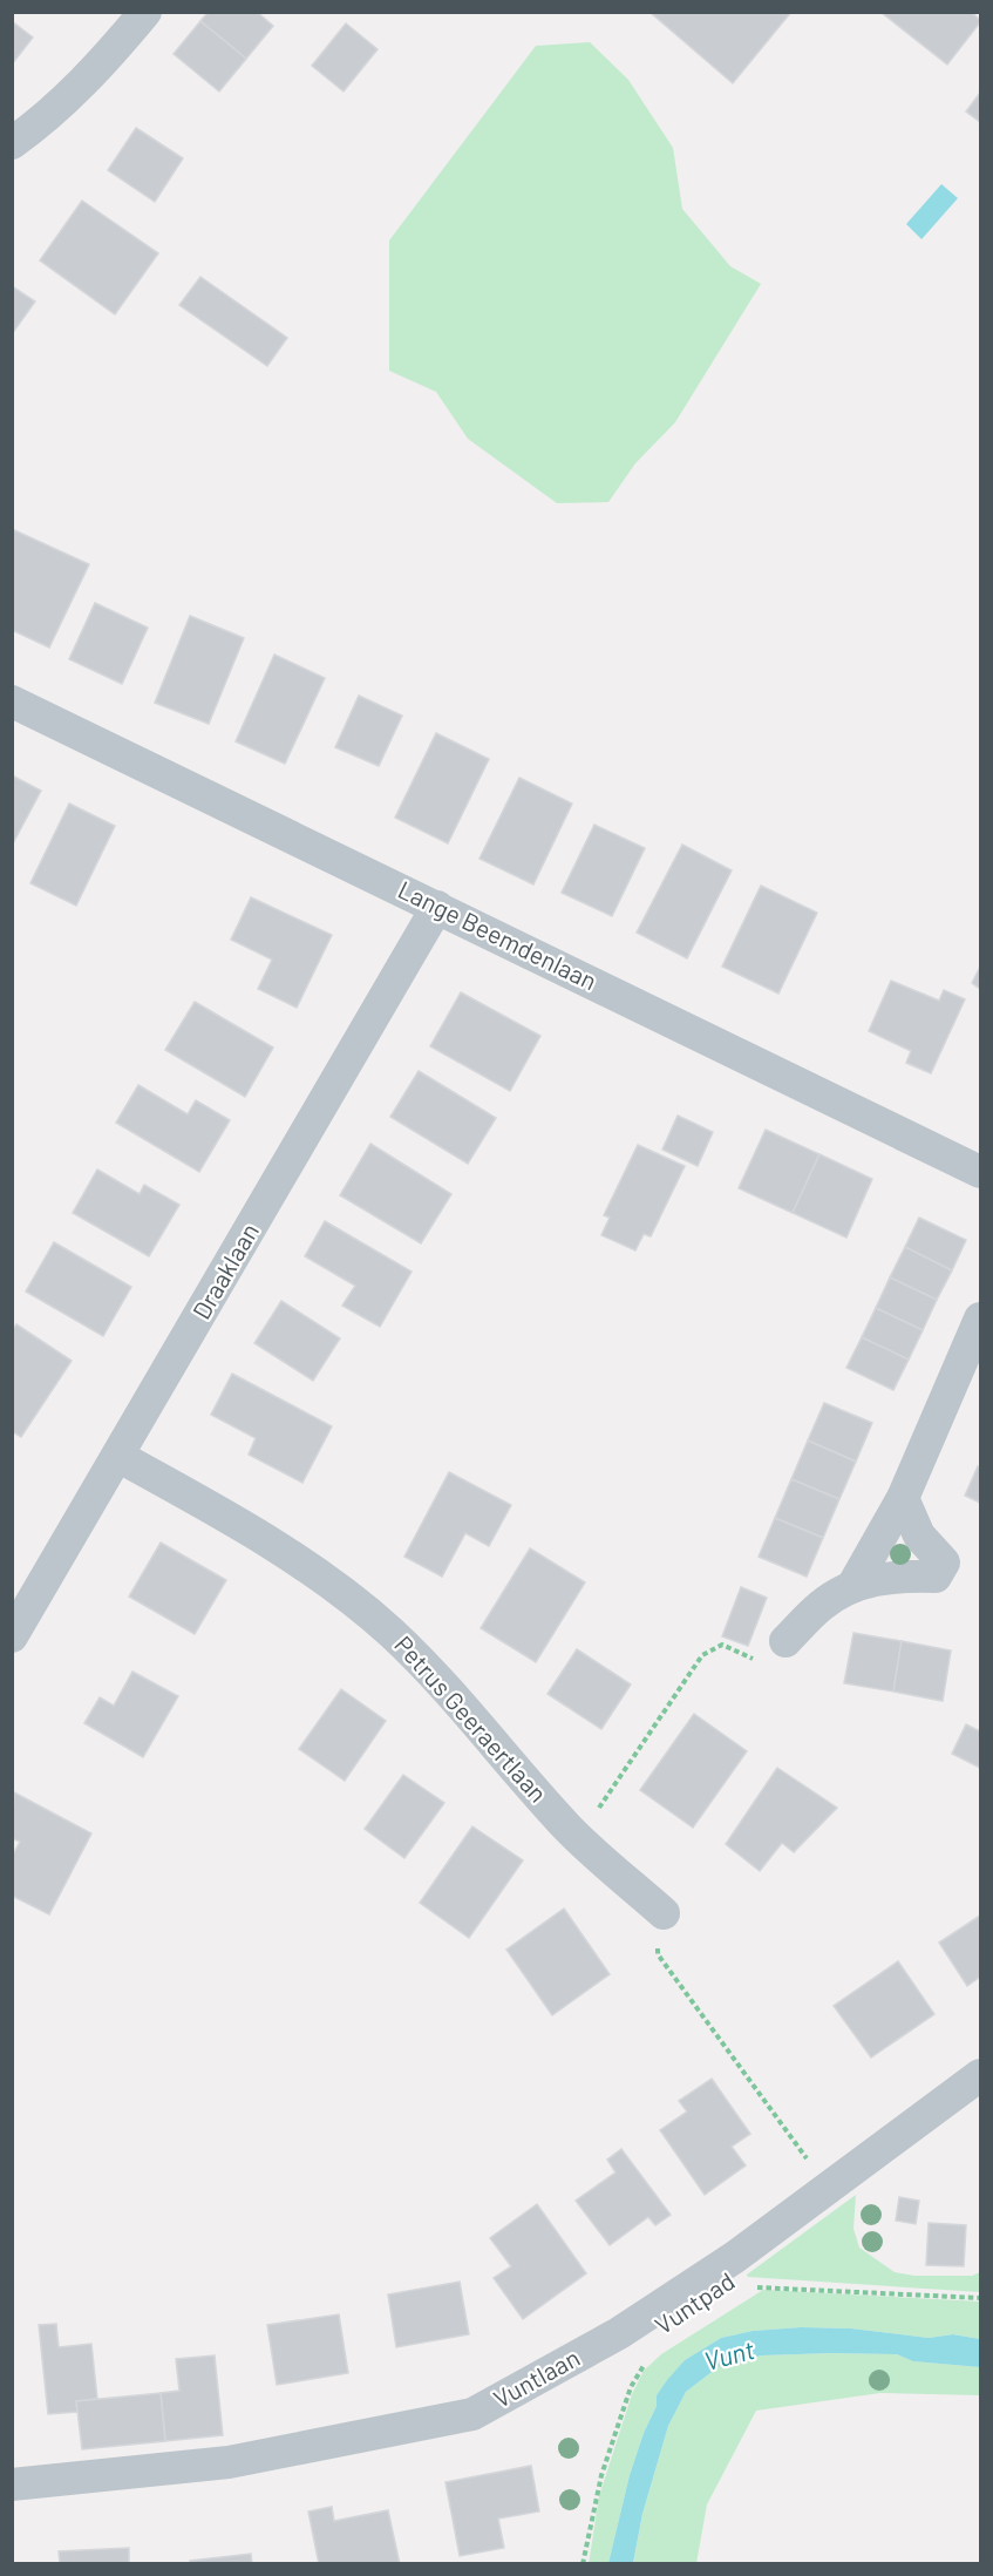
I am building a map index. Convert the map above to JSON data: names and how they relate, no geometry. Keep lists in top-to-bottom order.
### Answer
{
  "streets": {
    "street": [
      "Lange Beemdenlaan",
      "Draaklaan",
      "Petrus Geeraertlaan",
      "Vuntlaan"
    ],
    "path": ["Vuntpad"]
  },
  "crossings": [
    ["Lange Beemdenlaan", "Draaklaan"],
    ["Draaklaan", "Petrus Geeraertlaan"]
  ],
  "water": ["Vunt"]
}
